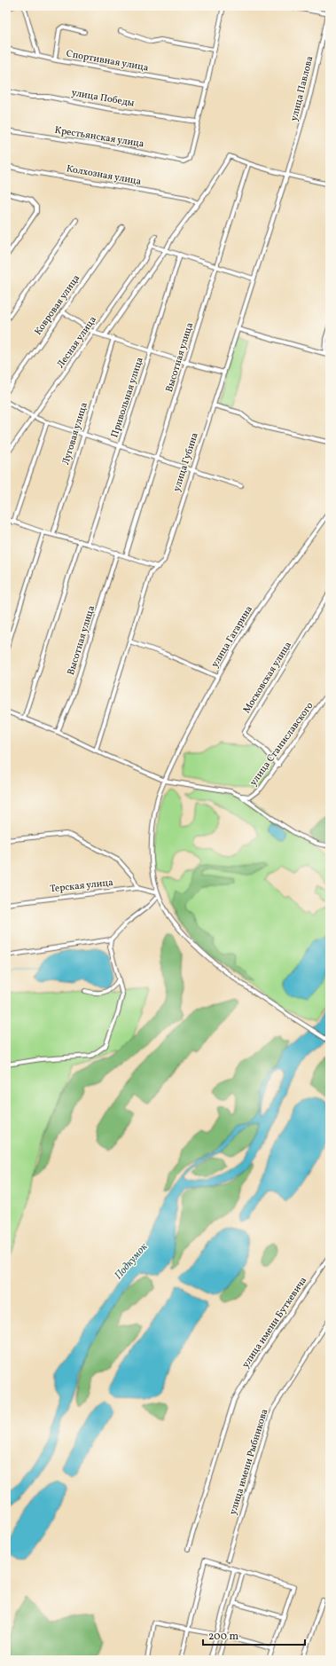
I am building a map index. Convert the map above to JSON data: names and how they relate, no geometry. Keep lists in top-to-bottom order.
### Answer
{
  "streets": {
    "street": [
      "Спортивная улица",
      "улица Павлова",
      "улица Победы",
      "Крестьянская улица",
      "Колхозная улица",
      "Ковровая улица",
      "Лесная улица",
      "Высотная улица",
      "Привольная улица",
      "Луговая улица",
      "улица Губина",
      "улица Гагарина",
      "Московская улица",
      "улица Станиславского",
      "Терская улица",
      "улица имени Буткевича",
      "улица имени Рыбникова"
    ]
  },
  "crossings": [
    ["улица Павлова", "улица Губина"],
    ["улица Победы", "Крестьянская улица"],
    ["Колхозная улица", "Лесная улица"],
    ["Лесная улица", "Высотная улица"],
    ["улица Гагарина", "Терская улица"],
    ["Московская улица", "улица Станиславского"]
  ],
  "water": ["Подкумок"],
  "scale_bar": "200 m"
}
